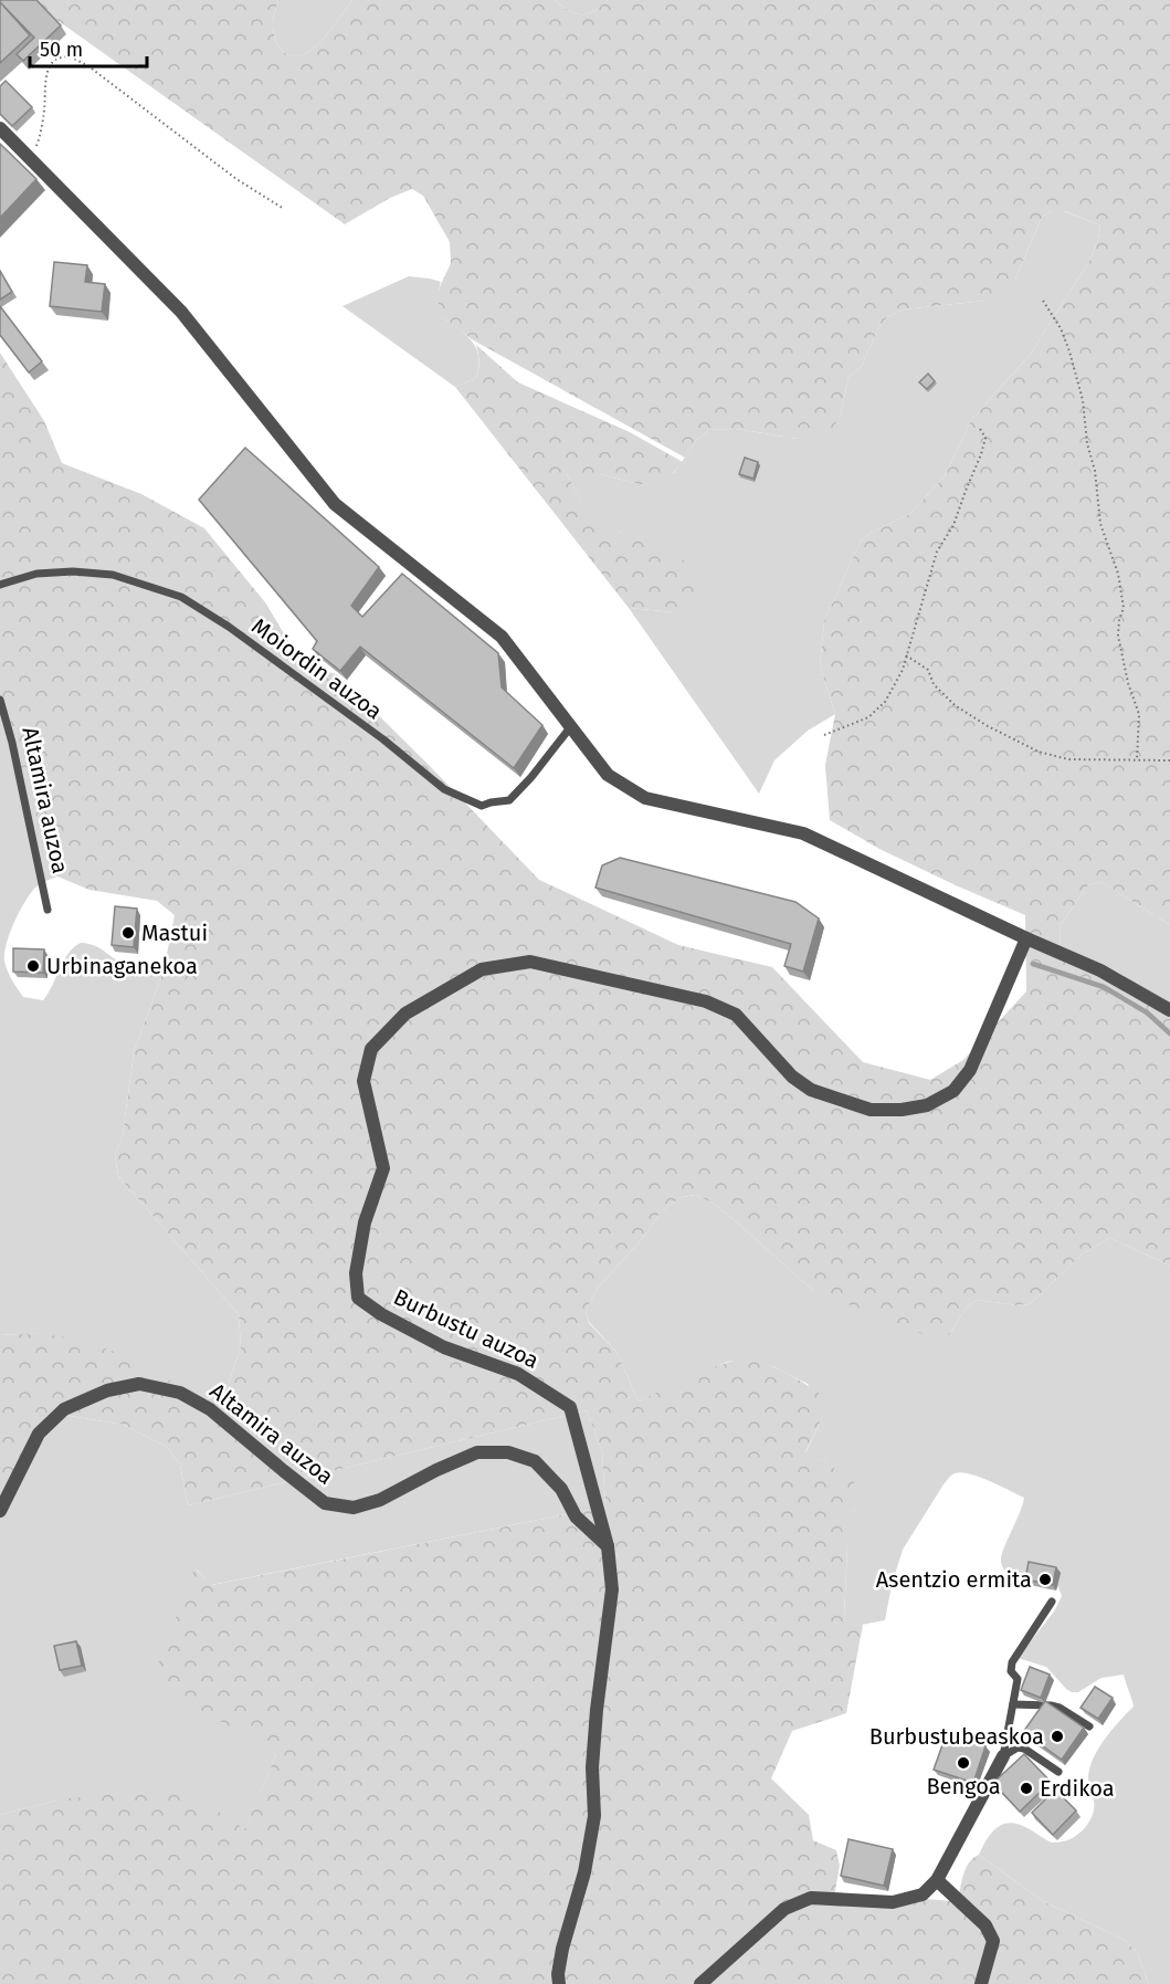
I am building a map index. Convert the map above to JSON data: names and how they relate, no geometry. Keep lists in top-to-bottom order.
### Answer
{
  "streets": {
    "street": ["Altamira auzoa", "Burbustu auzoa"],
    "lane": ["Moiordin auzoa"]
  },
  "crossings": [
    ["Altamira auzoa", "Burbustu auzoa"]
  ],
  "places": [
    "Mastui",
    "Urbinaganekoa",
    "Asentzio ermita",
    "Burbustubeaskoa",
    "Bengoa",
    "Erdikoa"
  ],
  "scale_bar": "50 m"
}
